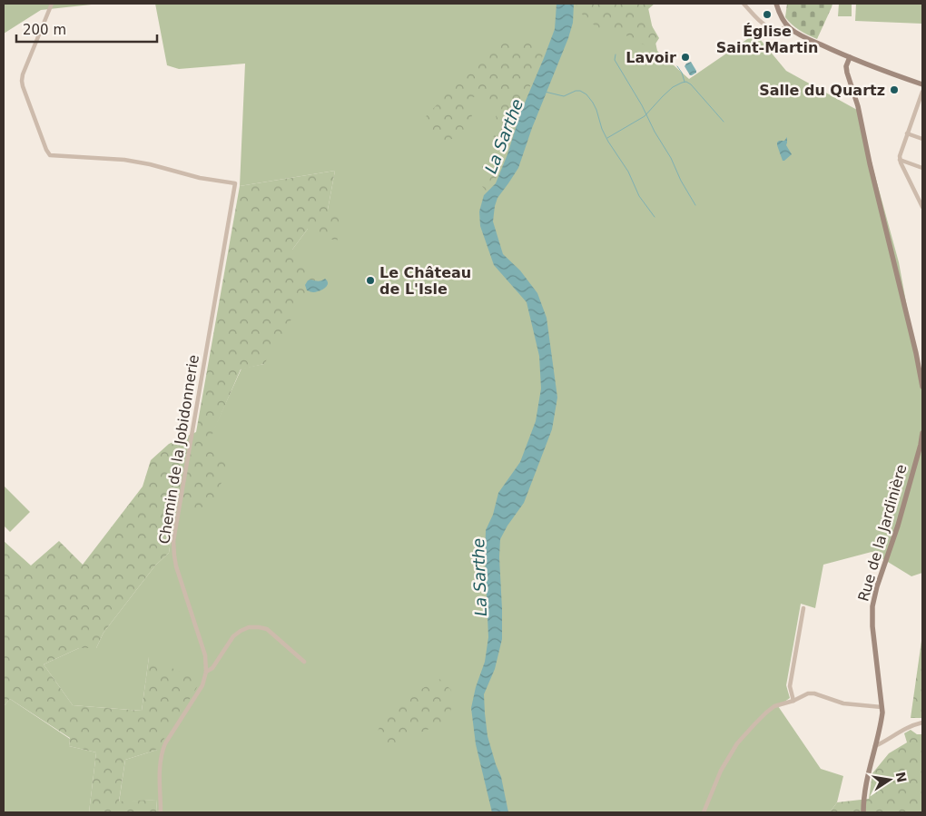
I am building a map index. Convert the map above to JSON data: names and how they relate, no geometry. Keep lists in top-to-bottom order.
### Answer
{
  "streets": {
    "street": ["Chemin de la Jobidonnerie", "Rue de la Jardinière"]
  },
  "water": ["La Sarthe"],
  "places": [
    "Église Saint-Martin",
    "Lavoir",
    "Salle du Quartz",
    "Le Château de L'Isle"
  ],
  "scale_bar": "200 m",
  "north": "right"
}
